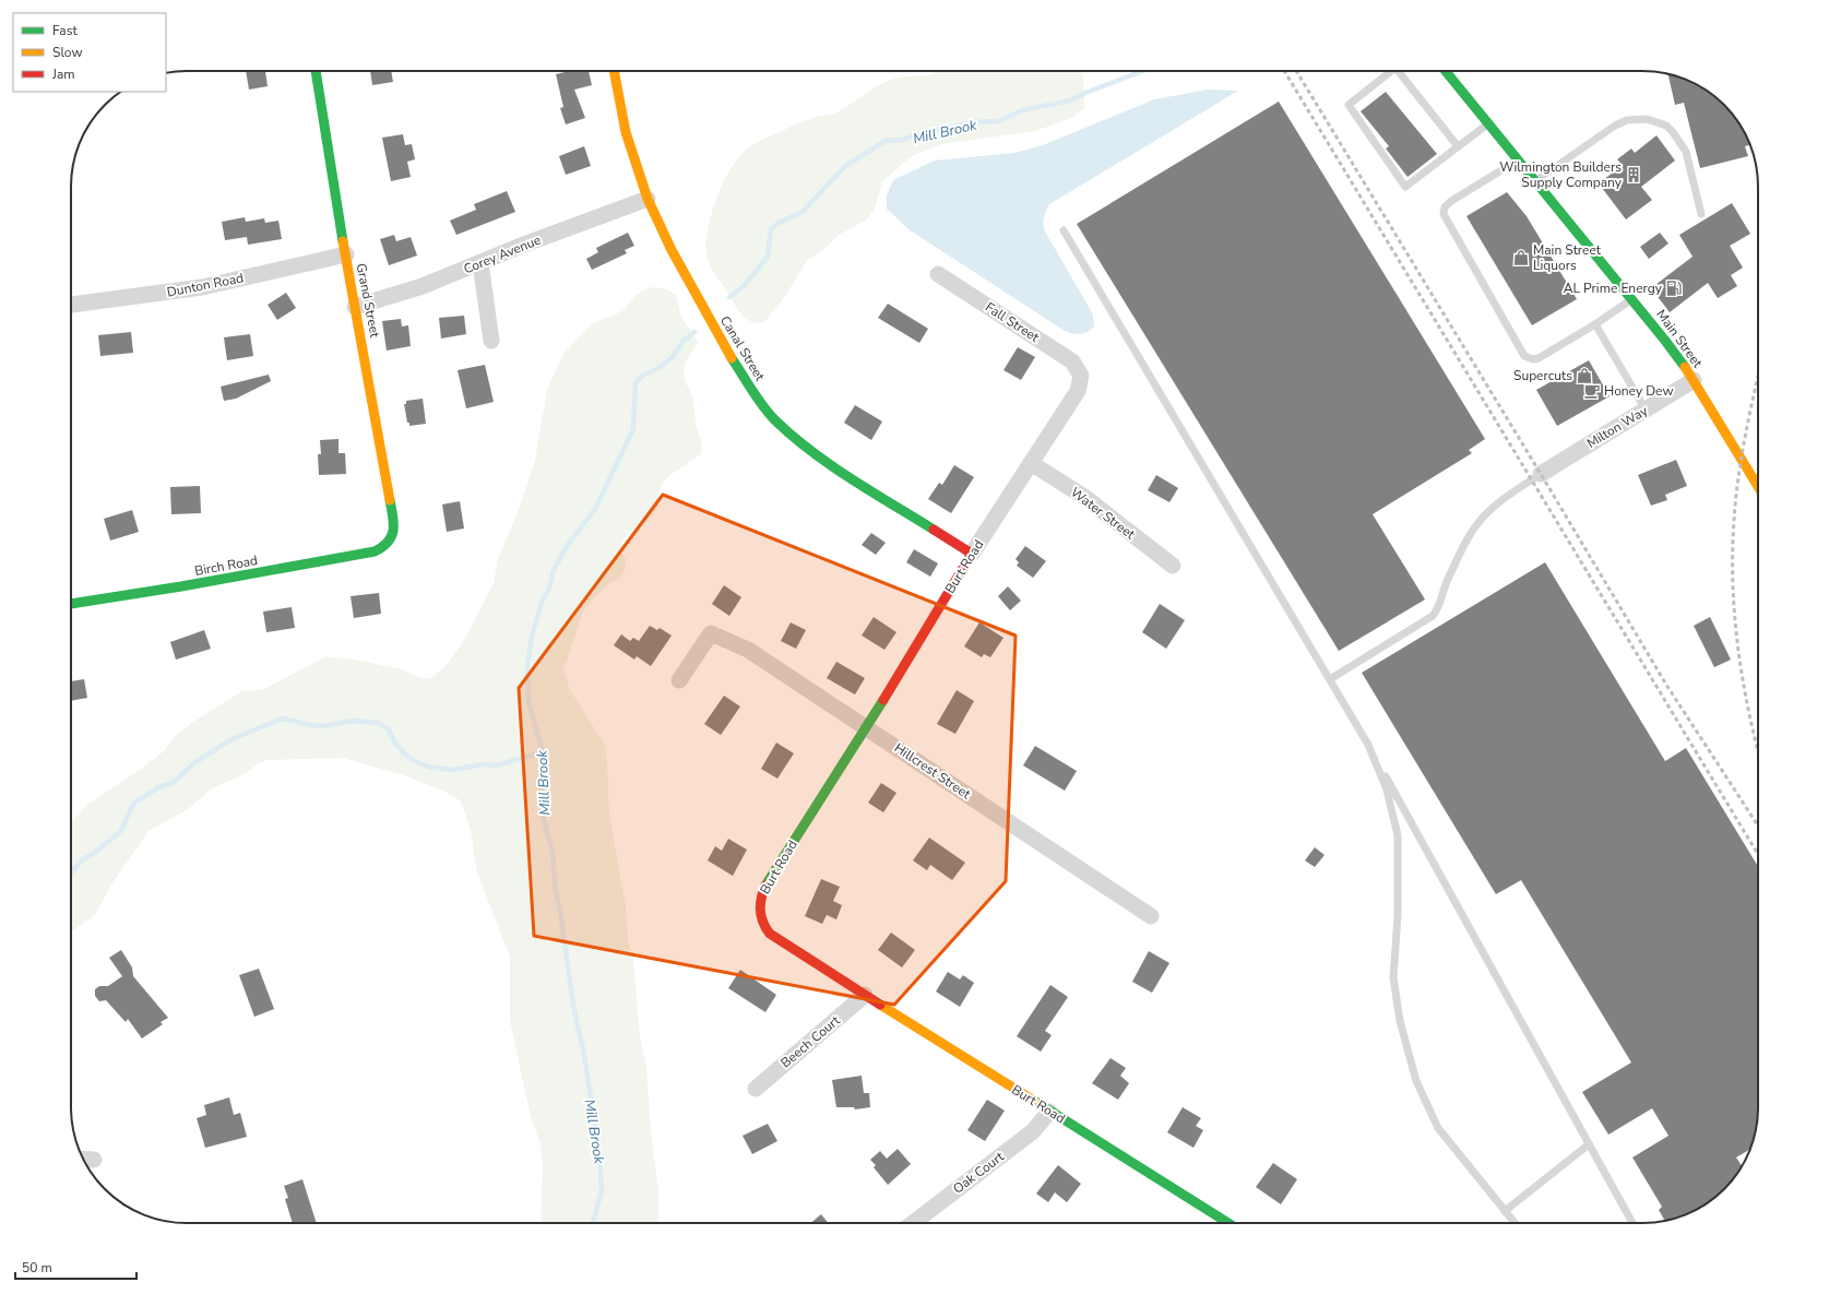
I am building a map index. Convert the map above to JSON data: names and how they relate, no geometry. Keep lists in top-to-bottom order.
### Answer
{
  "streets": {
    "street": [
      "Corey Avenue",
      "Dunton Road",
      "Grand Street",
      "Fall Street",
      "Main Street",
      "Canal Street",
      "Milton Way",
      "Water Street",
      "Birch Road",
      "Burt Road",
      "Hillcrest Street",
      "Beech Court",
      "Oak Court"
    ]
  },
  "crossings": [
    ["Corey Avenue", "Grand Street"],
    ["Corey Avenue", "Canal Street"],
    ["Dunton Road", "Grand Street"],
    ["Grand Street", "Birch Road"],
    ["Fall Street", "Burt Road"],
    ["Main Street", "Milton Way"],
    ["Canal Street", "Burt Road"],
    ["Water Street", "Burt Road"],
    ["Burt Road", "Hillcrest Street"],
    ["Burt Road", "Beech Court"],
    ["Burt Road", "Oak Court"]
  ],
  "water": ["Mill Brook"],
  "places": {
    "building": ["Wilmington Builders Supply Company"],
    "shop": ["Main Street Liquors", "Supercuts"],
    "fuel station": ["AL Prime Energy"],
    "cafe": ["Honey Dew"]
  },
  "legend": ["Fast", "Slow", "Jam"],
  "scale_bar": "50 m"
}
